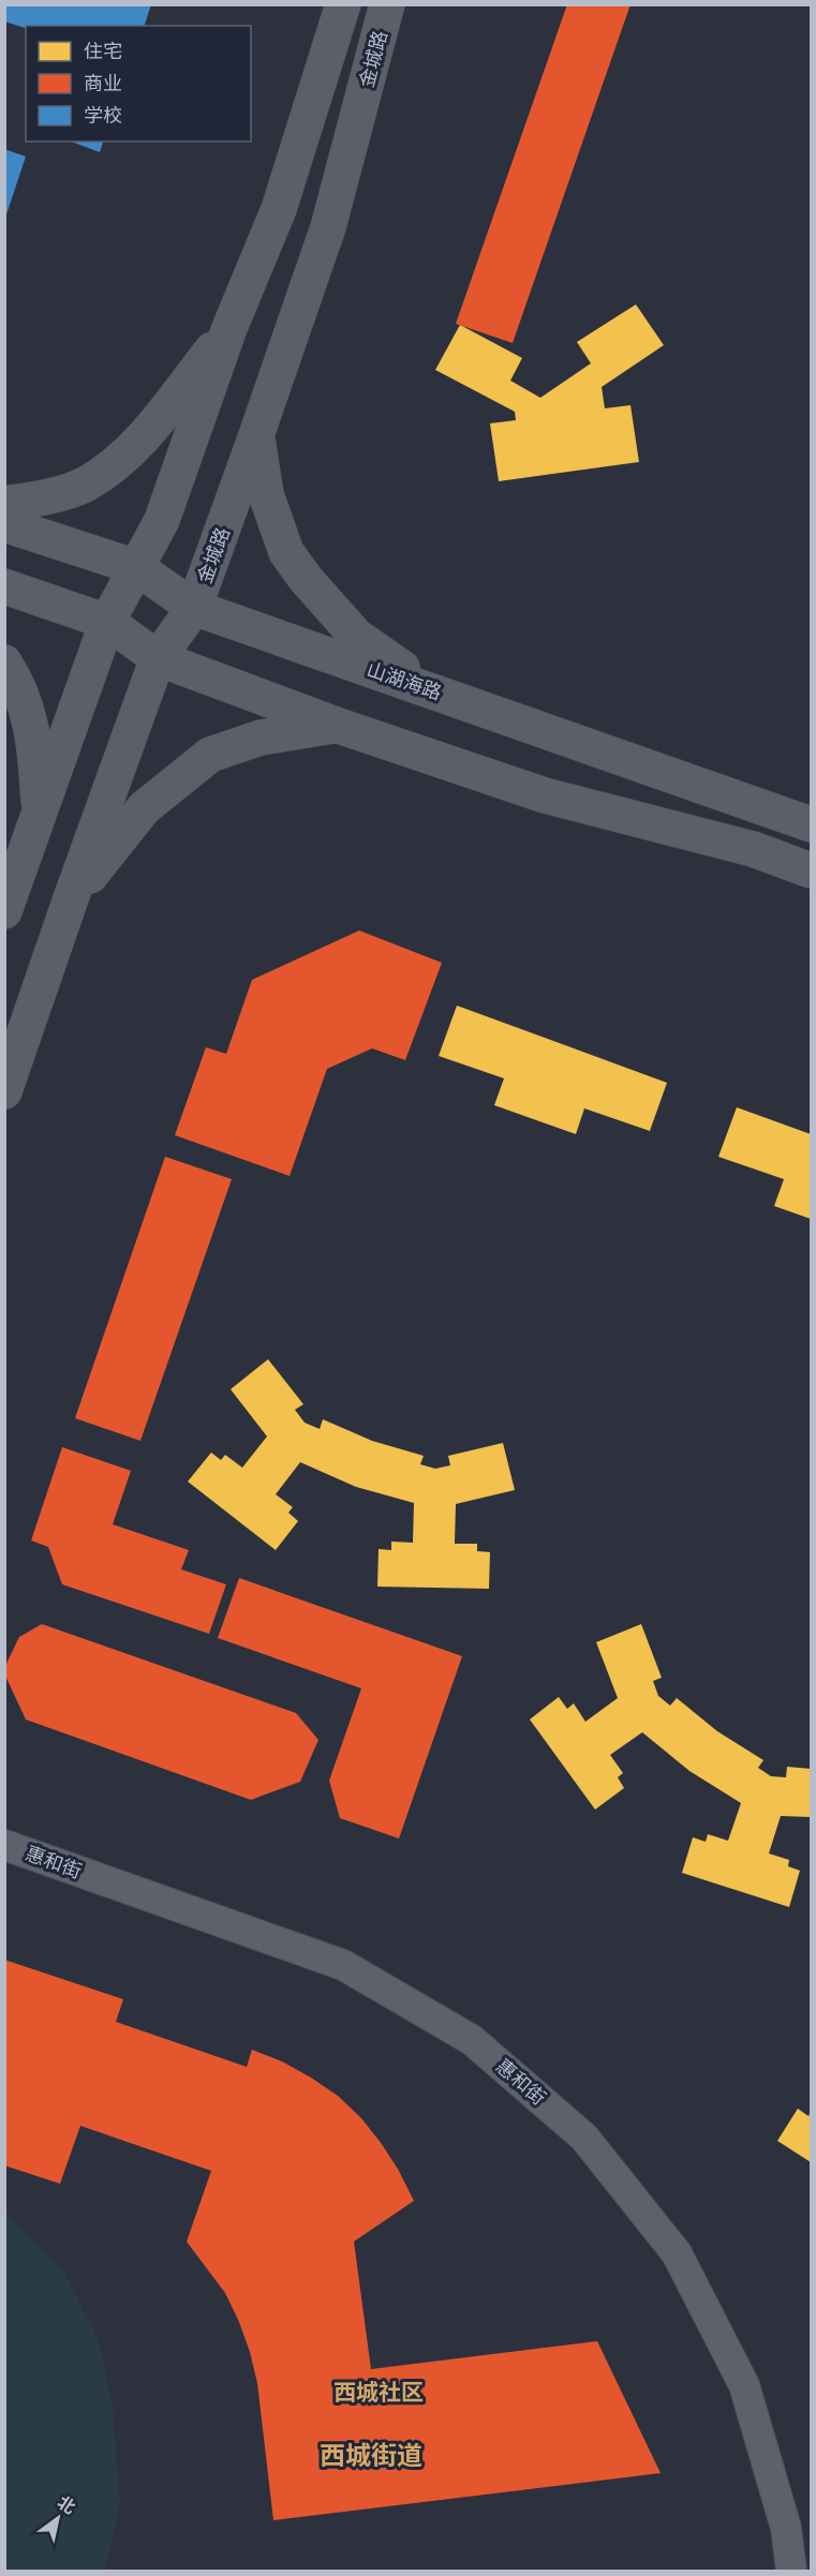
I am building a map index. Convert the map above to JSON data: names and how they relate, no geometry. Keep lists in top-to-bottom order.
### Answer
{
  "streets": {
    "street": ["金城路", "山湖海路", "惠和街"]
  },
  "crossings": [
    ["金城路", "山湖海路"]
  ],
  "districts": ["西城社区", "西城街道"],
  "legend": ["住宅", "商业", "学校"],
  "north": "top right"
}
